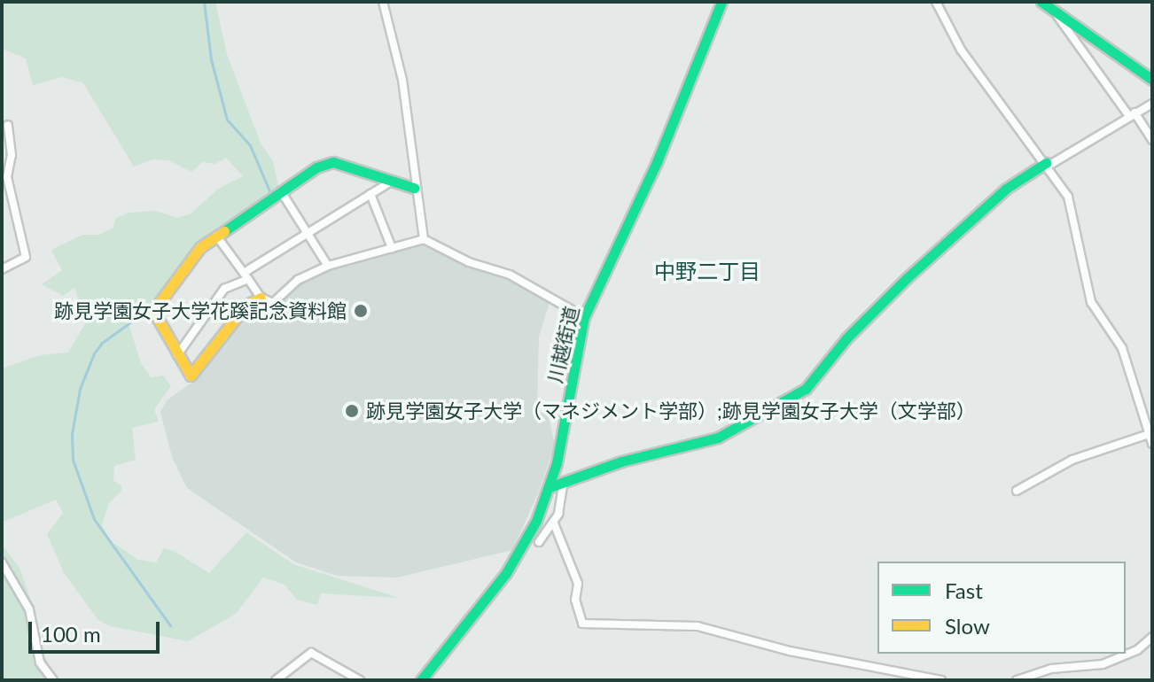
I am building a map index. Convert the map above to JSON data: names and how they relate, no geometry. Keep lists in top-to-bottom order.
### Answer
{
  "streets": {
    "main road": ["川越街道"]
  },
  "districts": ["中野二丁目"],
  "places": ["跡見学園女子大学花蹊記念資料館", "跡見学園女子大学（マネジメント学部）;跡見学園女子大学（文学部）"],
  "legend": ["Fast", "Slow"],
  "scale_bar": "100 m"
}
